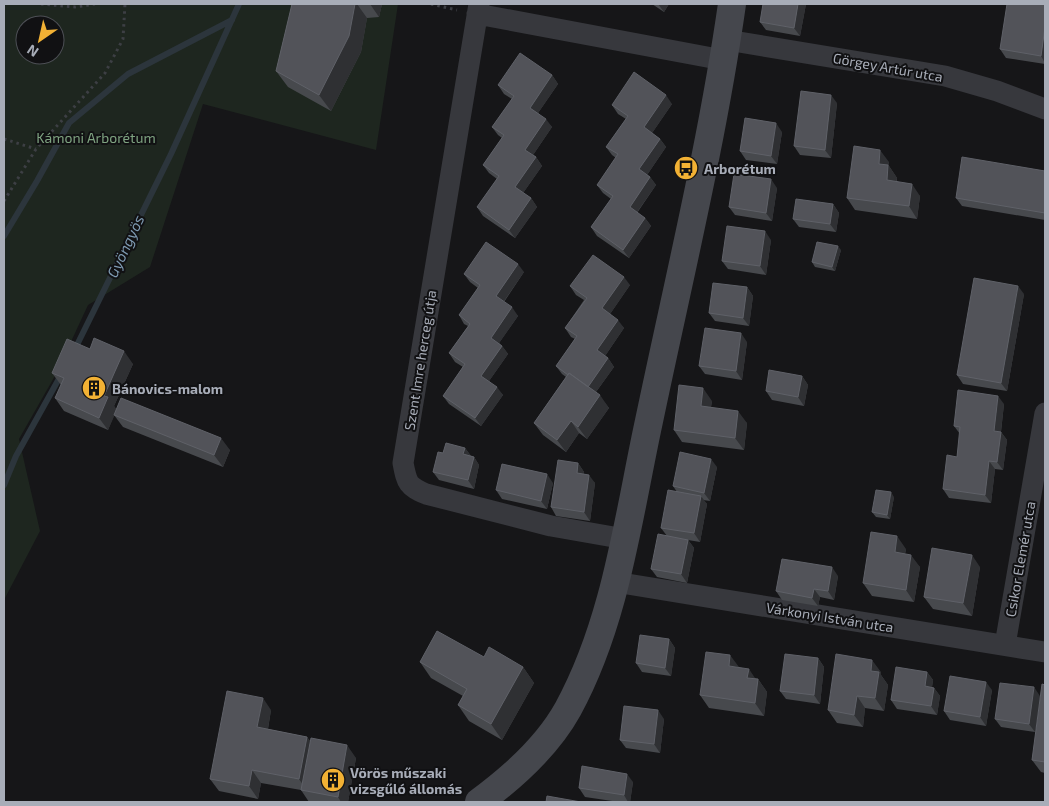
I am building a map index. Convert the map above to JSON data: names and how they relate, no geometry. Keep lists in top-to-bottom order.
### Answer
{
  "streets": {
    "street": [
      "Görgey Artúr utca",
      "Szent Imre herceg útja",
      "Csikor Elemér utca",
      "Várkonyi István utca"
    ]
  },
  "crossings": [
    ["Csikor Elemér utca", "Várkonyi István utca"]
  ],
  "water": ["Gyöngyös"],
  "parks": ["Kámoni Arborétum"],
  "places": {
    "bus stop": ["Arborétum"],
    "building": ["Bánovics-malom", "Vörös műszaki vizsgűló állomás"]
  },
  "north": "bottom left"
}
